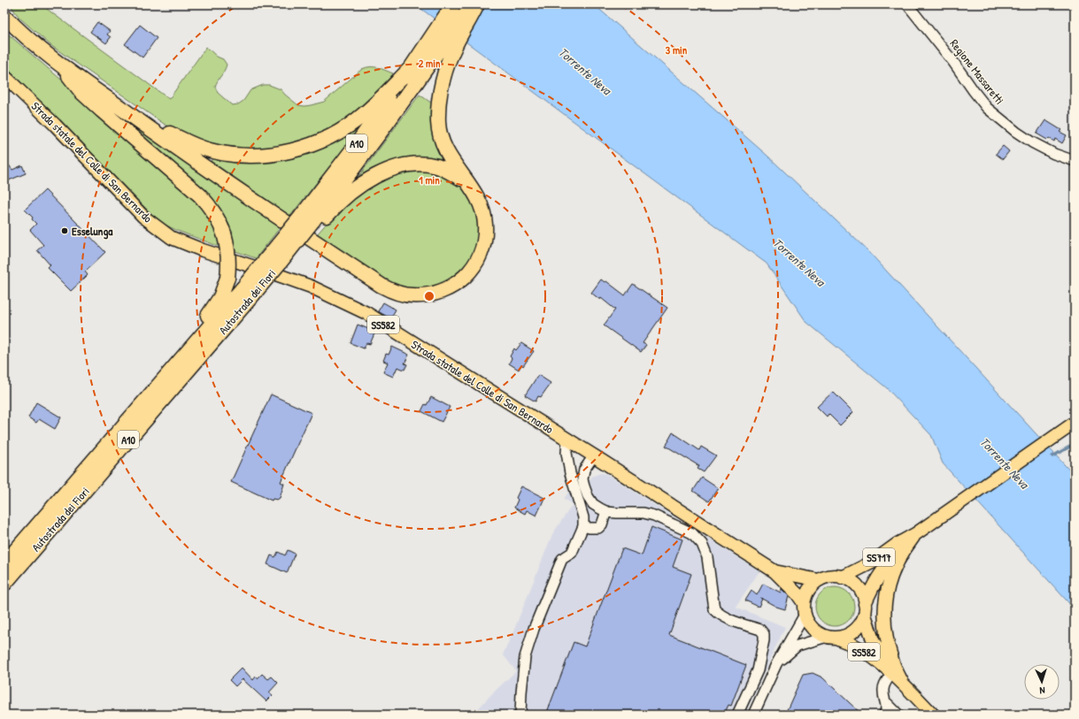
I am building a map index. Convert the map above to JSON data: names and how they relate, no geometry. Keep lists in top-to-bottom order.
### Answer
{
  "streets": {
    "highway": ["A10", "Autostrada dei Fiori"],
    "main road": ["Strada statale del Colle di San Bernardo", "SS582", "SS717"],
    "street": ["Regione Massaretti"]
  },
  "crossings": [
    ["Strada statale del Colle di San Bernardo", "SS582"],
    ["Strada statale del Colle di San Bernardo", "SS717"],
    ["SS582", "SS717"]
  ],
  "water": ["Torrente Neva"],
  "places": ["Esselunga"],
  "north": "bottom",
  "rings": ["3 min", "2 min", "1 min"]
}
